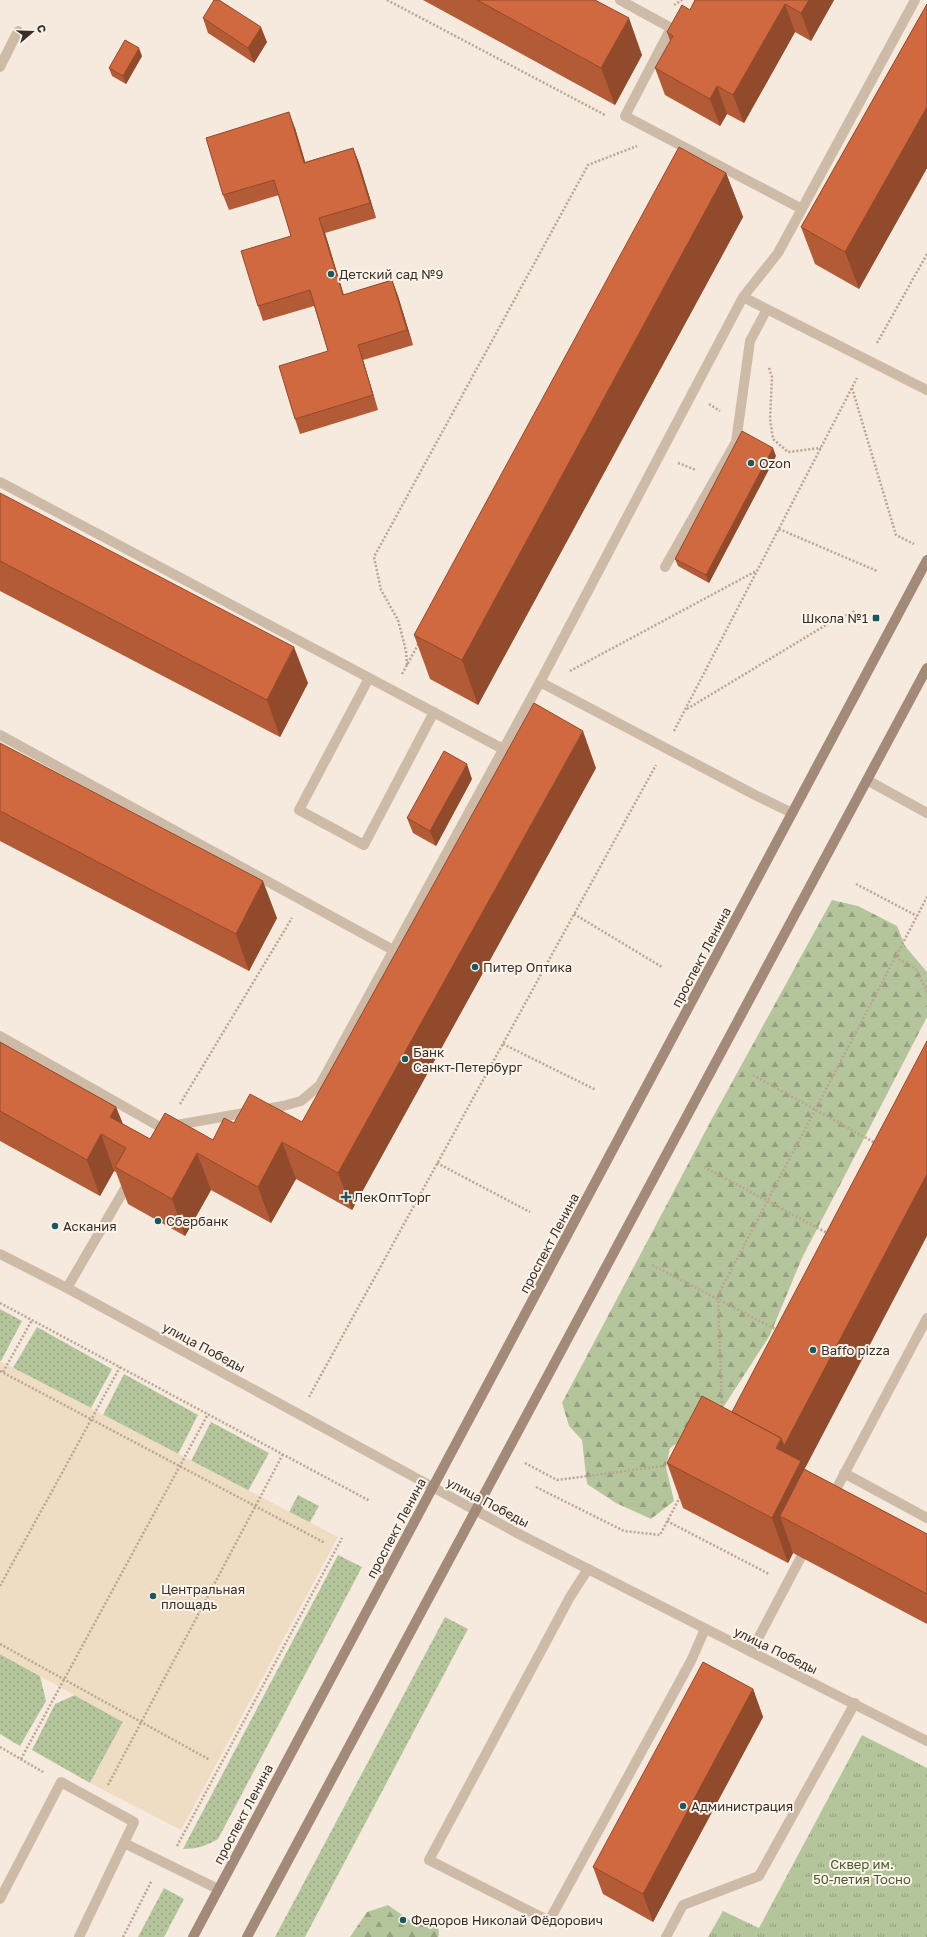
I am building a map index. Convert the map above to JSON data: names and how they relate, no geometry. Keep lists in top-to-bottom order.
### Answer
{
  "streets": {
    "main road": ["проспект Ленина"],
    "street": ["улица Победы"]
  },
  "crossings": [
    ["проспект Ленина", "улица Победы"]
  ],
  "parks": ["Сквер им. 50-летия Тосно"],
  "places": {
    "other": [
      "Детский сад №9",
      "Ozon",
      "Питер Оптика",
      "Банк Санкт-Петербург",
      "Сбербанк",
      "Аскания",
      "Baffo pizza",
      "Центральная площадь",
      "Администрация",
      "Федоров Николай Фёдорович"
    ],
    "transit": ["Школа №1"],
    "health": ["ЛекОптТорг"]
  },
  "north": "right"
}
